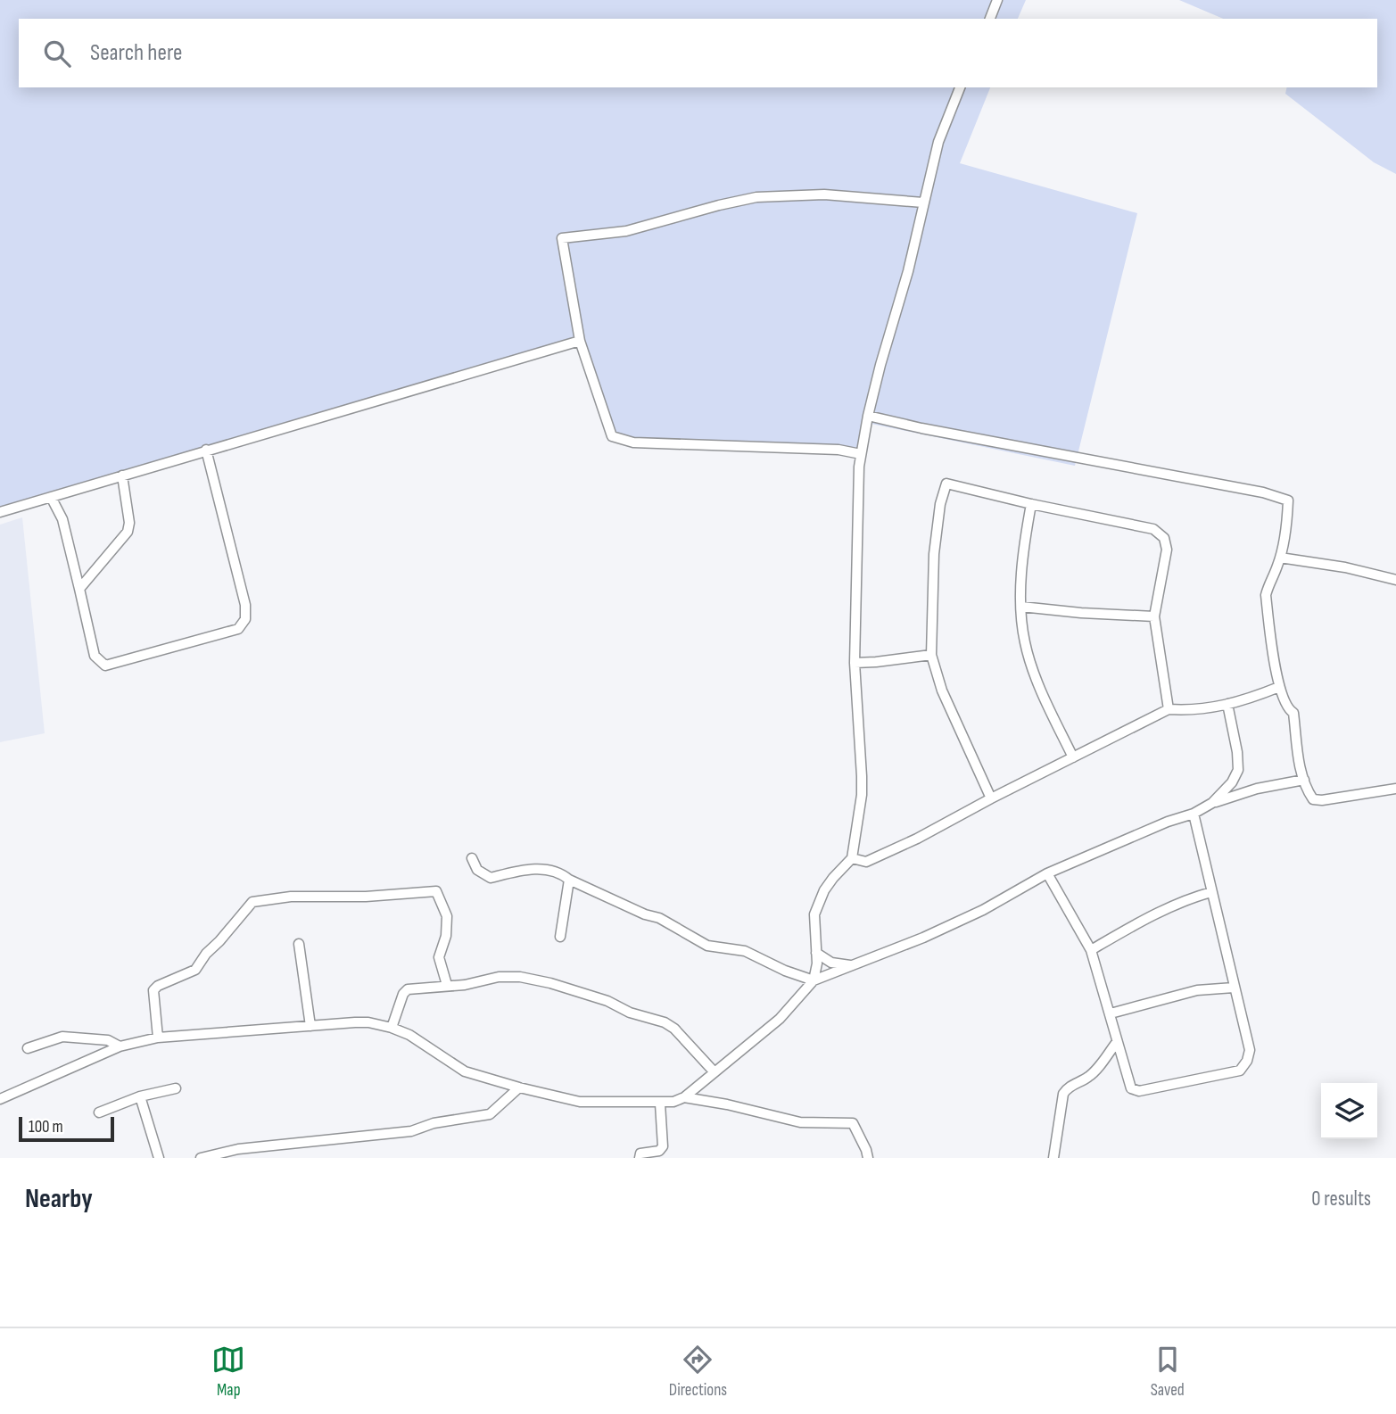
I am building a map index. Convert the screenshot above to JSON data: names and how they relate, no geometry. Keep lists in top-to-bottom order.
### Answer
{
  "scale_bar": "100 m",
  "page": {
    "search": "Search here",
    "scale": "100 m",
    "heading": ["Nearby", "0 results"],
    "nav": ["Map", "Directions", "Saved"]
  }
}
